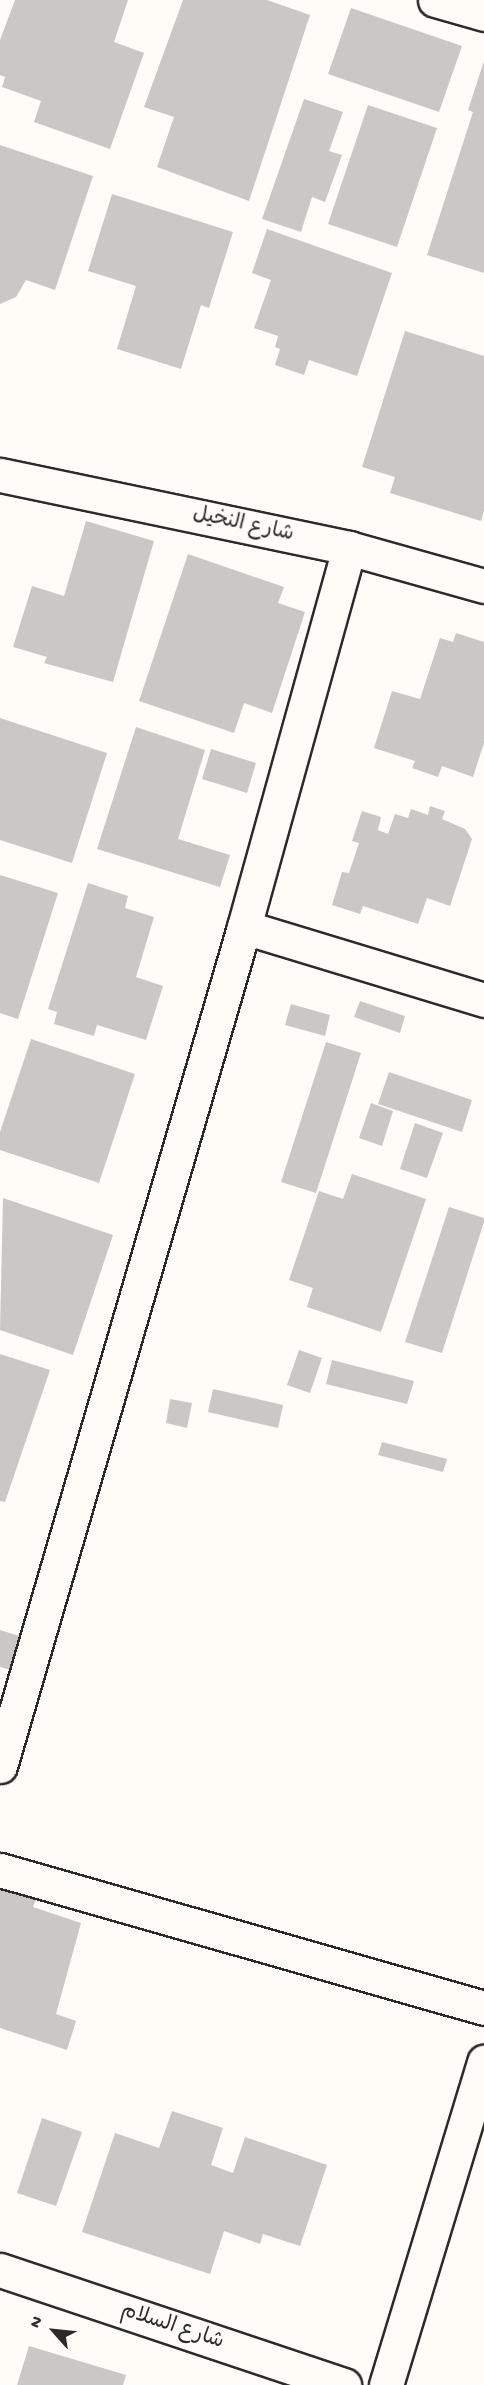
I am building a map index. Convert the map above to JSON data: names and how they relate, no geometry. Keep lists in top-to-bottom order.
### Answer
{
  "streets": {
    "street": ["شارع النخيل", "شارع السلام"]
  },
  "north": "top left"
}
